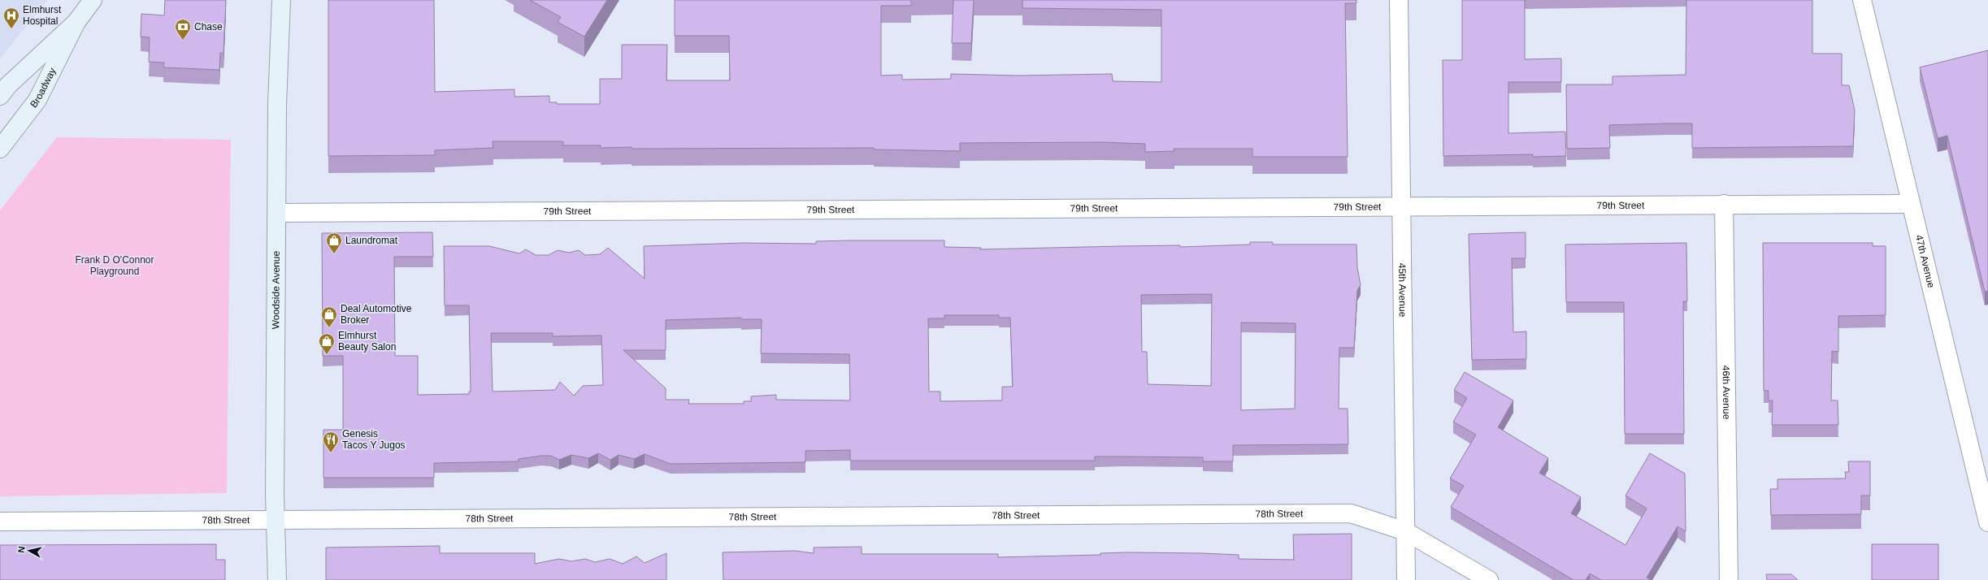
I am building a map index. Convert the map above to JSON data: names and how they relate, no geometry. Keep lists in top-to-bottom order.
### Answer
{
  "streets": {
    "street": [
      "Broadway",
      "79th Street",
      "47th Avenue",
      "Woodside Avenue",
      "45th Avenue",
      "46th Avenue",
      "78th Street"
    ]
  },
  "crossings": [
    ["79th Street", "47th Avenue"],
    ["79th Street", "Woodside Avenue"],
    ["79th Street", "45th Avenue"],
    ["79th Street", "46th Avenue"],
    ["Woodside Avenue", "78th Street"],
    ["45th Avenue", "78th Street"]
  ],
  "parks": ["Frank D O'Connor Playground"],
  "places": {
    "hospital": ["Elmhurst Hospital"],
    "bank": ["Chase"],
    "shop": ["Laundromat", "Deal Automotive Broker", "Elmhurst Beauty Salon"],
    "restaurant": ["Genesis Tacos Y Jugos"]
  },
  "north": "left"
}
